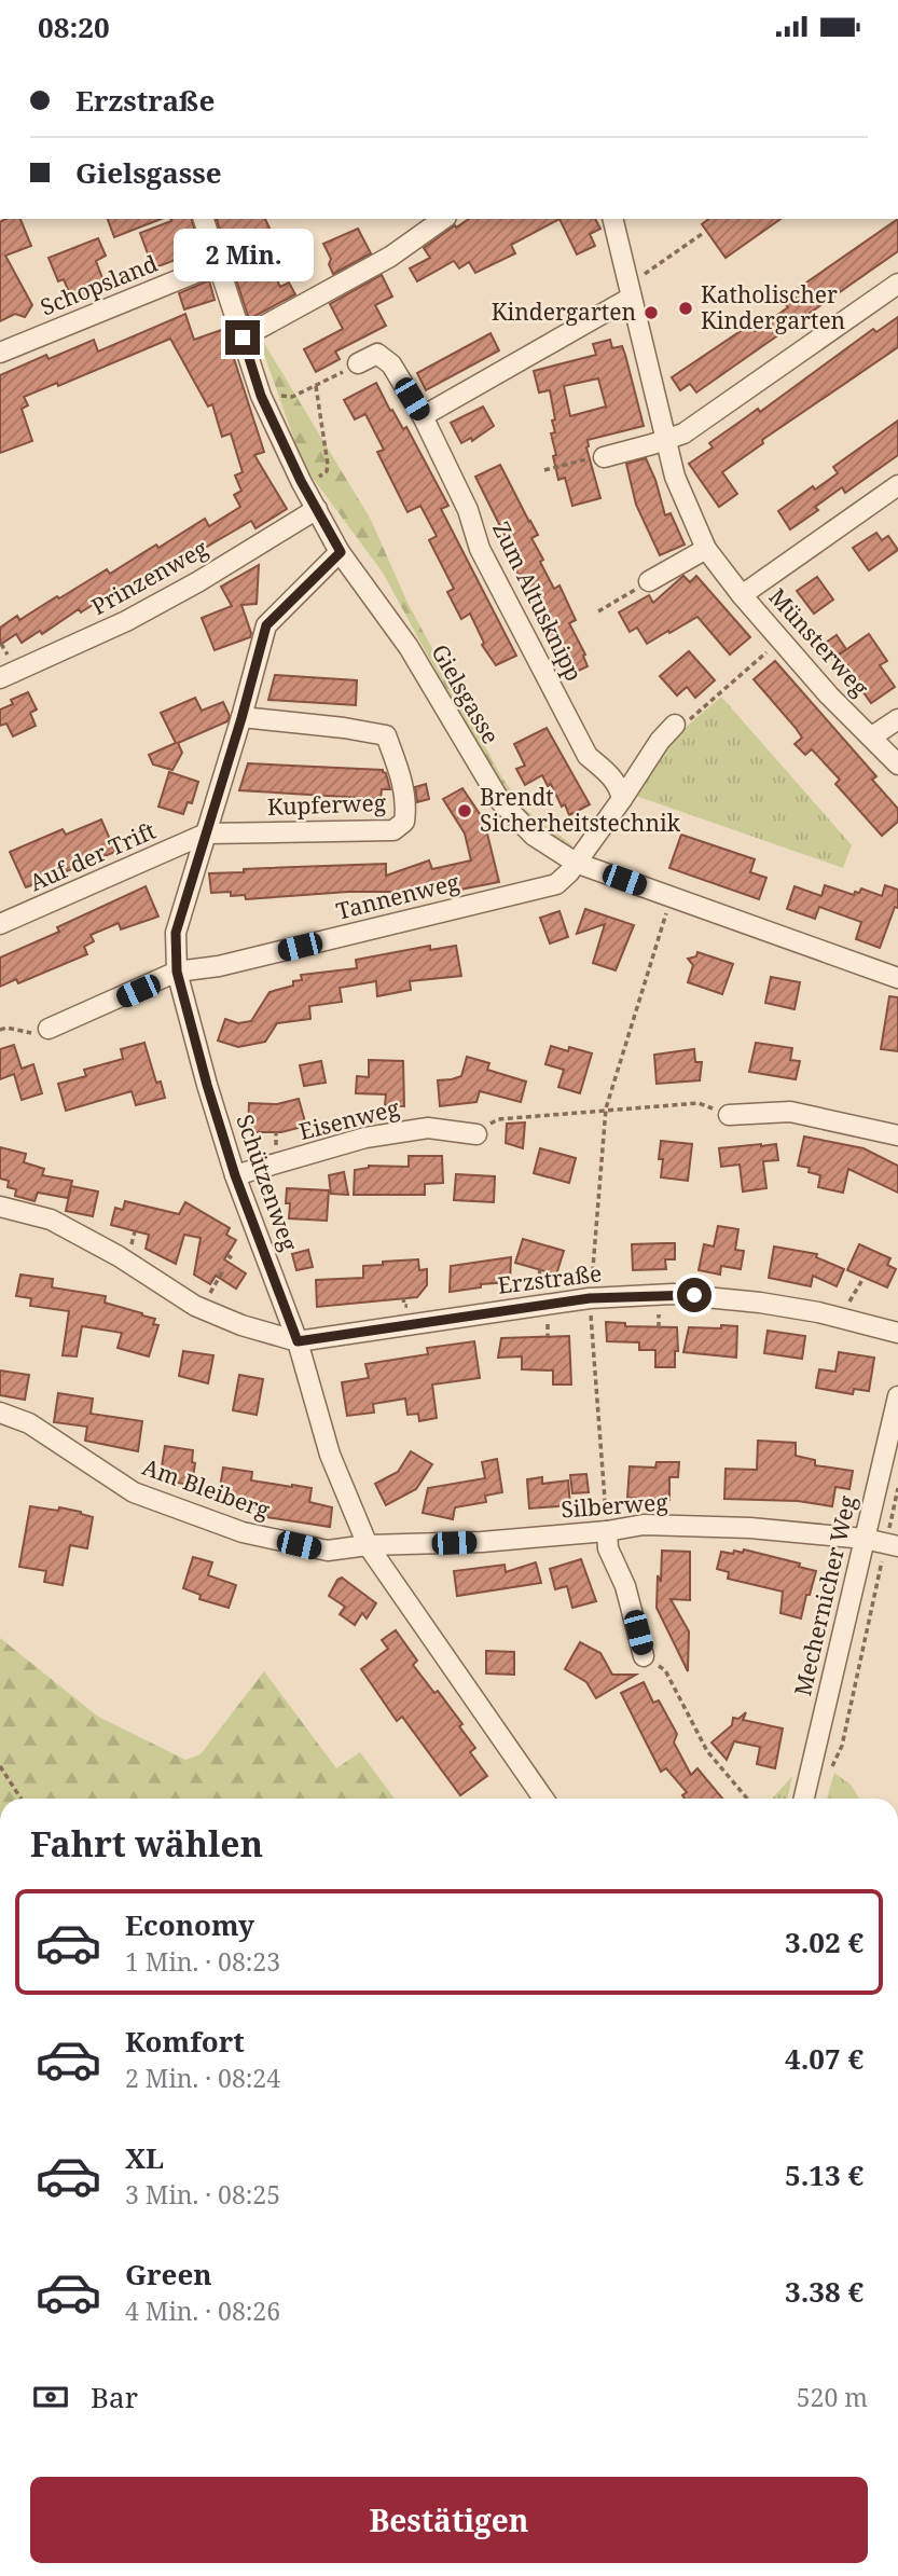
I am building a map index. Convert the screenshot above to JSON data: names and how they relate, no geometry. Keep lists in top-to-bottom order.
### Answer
{
  "streets": {
    "street": [
      "Schopsland",
      "Prinzenweg",
      "Zum Altusknipp",
      "Münsterweg",
      "Gielsgasse",
      "Kupferweg",
      "Auf der Trift",
      "Tannenweg",
      "Eisenweg",
      "Schützenweg",
      "Erzstraße",
      "Am Bleiberg",
      "Silberweg",
      "Mechernicher Weg"
    ]
  },
  "crossings": [
    ["Schopsland", "Gielsgasse"],
    ["Prinzenweg", "Gielsgasse"],
    ["Gielsgasse", "Tannenweg"],
    ["Gielsgasse", "Schützenweg"],
    ["Kupferweg", "Auf der Trift"],
    ["Kupferweg", "Schützenweg"],
    ["Auf der Trift", "Schützenweg"],
    ["Tannenweg", "Schützenweg"],
    ["Eisenweg", "Schützenweg"],
    ["Schützenweg", "Erzstraße"],
    ["Schützenweg", "Am Bleiberg"],
    ["Schützenweg", "Silberweg"],
    ["Am Bleiberg", "Silberweg"],
    ["Silberweg", "Mechernicher Weg"]
  ],
  "places": ["Katholischer Kindergarten", "Kindergarten", "Brendt Sicherheitstechnik"],
  "page": {
    "status": "08:20",
    "banner": ["Erzstraße", "Gielsgasse"],
    "bubble": "2 Min.",
    "heading": "Fahrt wählen",
    "list": [
      {
        "name": "Economy",
        "note": "1 Min. · 08:23",
        "value": "3.02 €"
      },
      {
        "name": "Komfort",
        "note": "2 Min. · 08:24",
        "value": "4.07 €"
      },
      {
        "name": "XL",
        "note": "3 Min. · 08:25",
        "value": "5.13 €"
      },
      {
        "name": "Green",
        "note": "4 Min. · 08:26",
        "value": "3.38 €"
      }
    ],
    "pay": ["Bar", "520 m"],
    "buttons": "Bestätigen"
  }
}
